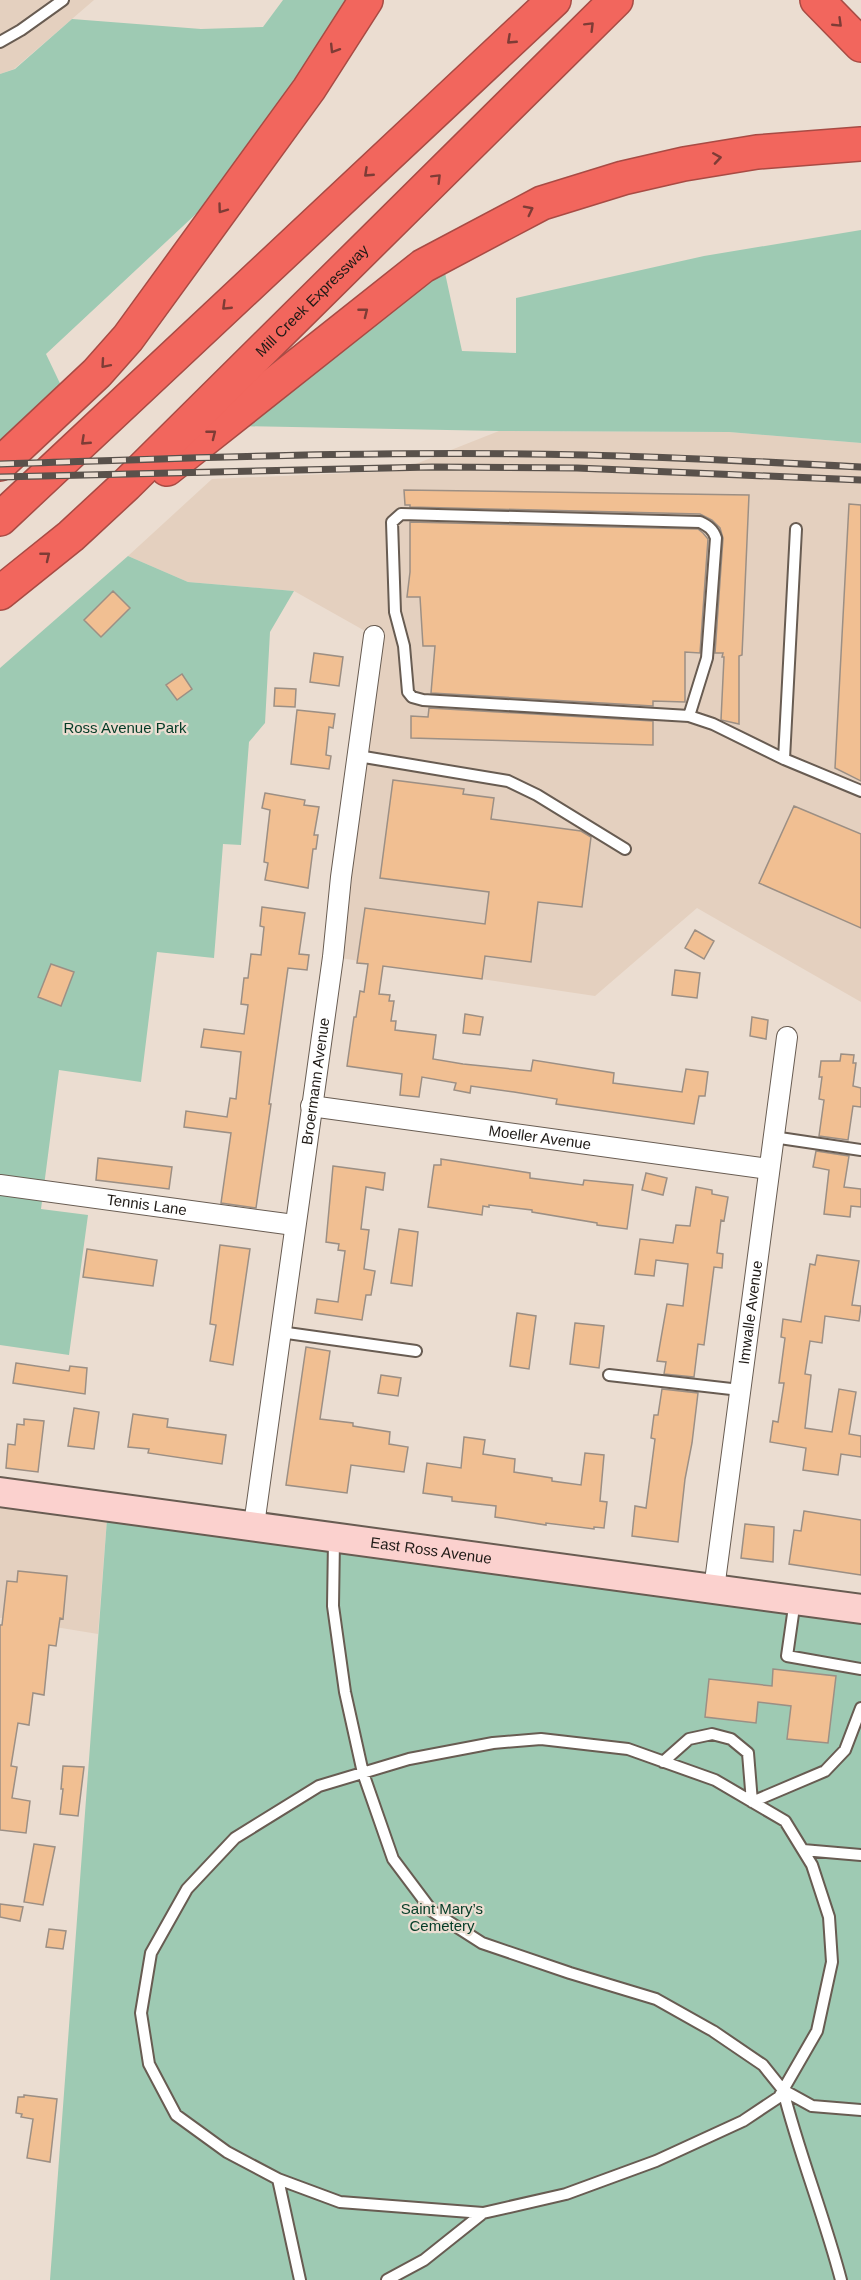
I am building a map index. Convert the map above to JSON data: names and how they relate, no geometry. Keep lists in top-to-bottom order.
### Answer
{
  "streets": {
    "highway": ["Mill Creek Expressway"],
    "street": [
      "Broermann Avenue",
      "Moeller Avenue",
      "Tennis Lane",
      "Imwalle Avenue",
      "East Ross Avenue"
    ]
  },
  "crossings": [
    ["Broermann Avenue", "Moeller Avenue"],
    ["Broermann Avenue", "Tennis Lane"],
    ["Broermann Avenue", "East Ross Avenue"],
    ["Moeller Avenue", "Imwalle Avenue"],
    ["Imwalle Avenue", "East Ross Avenue"]
  ],
  "parks": ["Ross Avenue Park", "Saint Mary’s Cemetery"]
}
